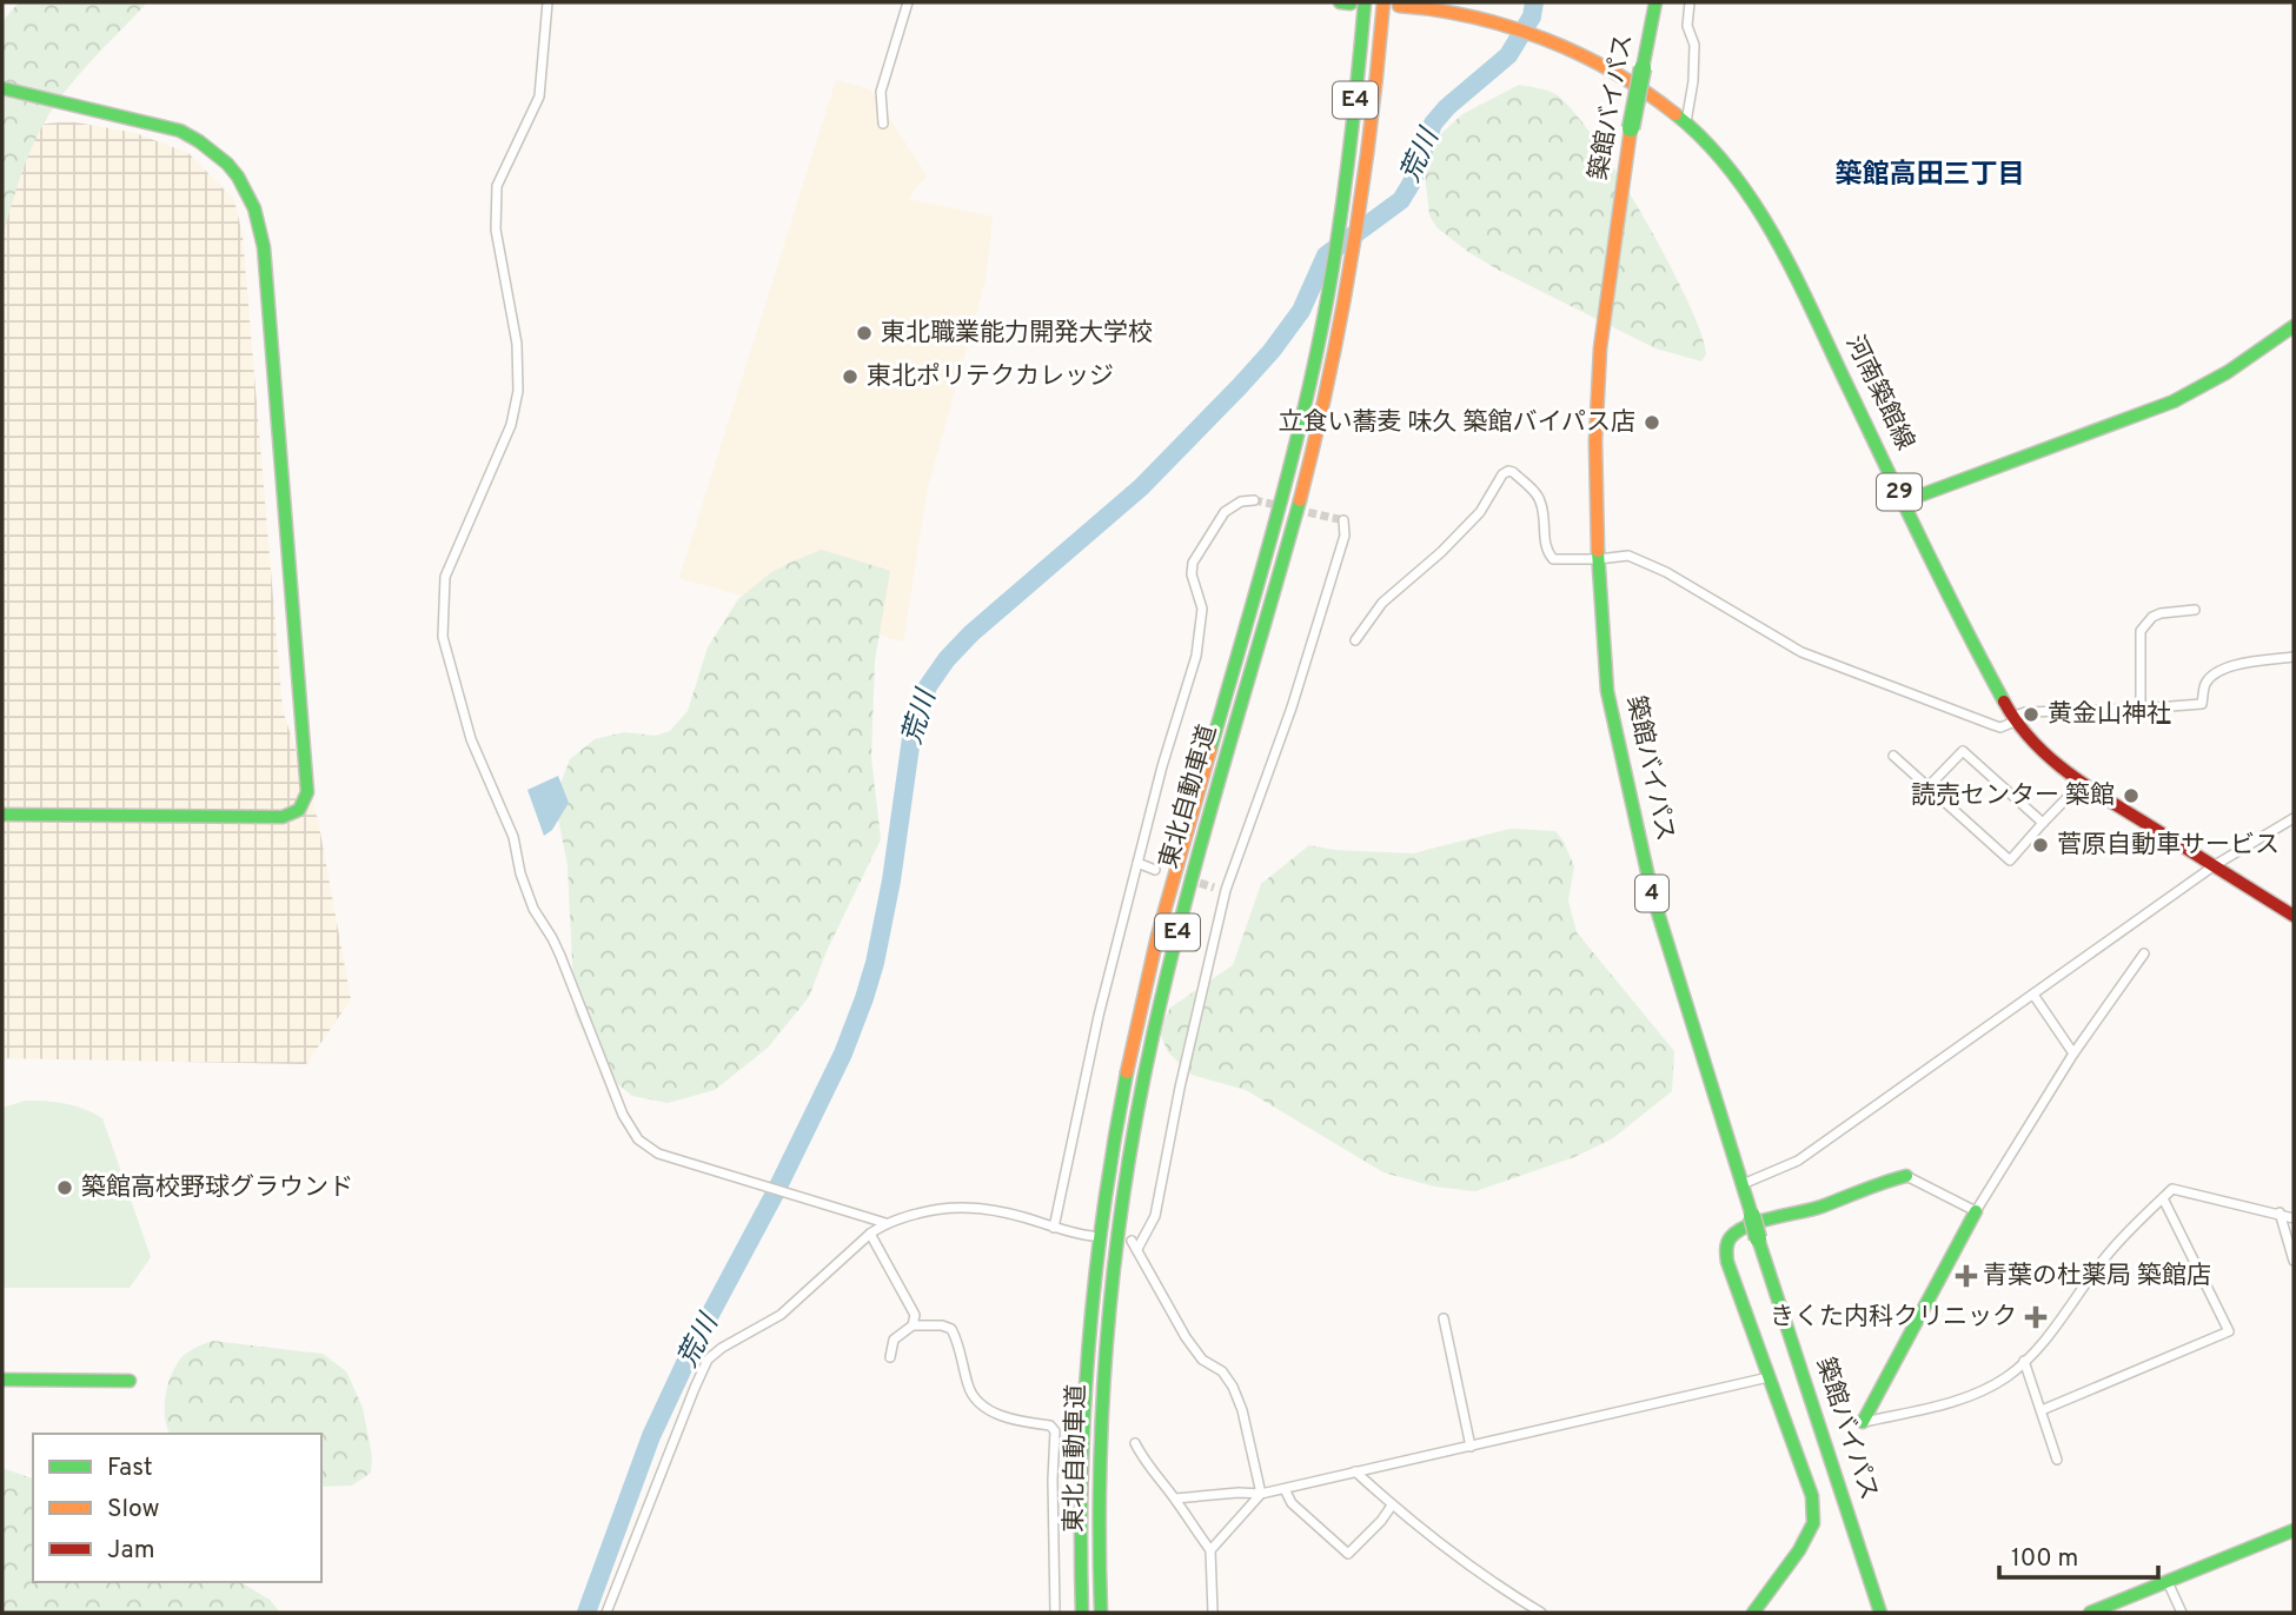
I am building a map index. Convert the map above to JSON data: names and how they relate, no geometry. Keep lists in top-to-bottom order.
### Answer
{
  "streets": {
    "main road": [
      "E4",
      "築館バイパス",
      "河南築館線",
      "29",
      "東北自動車道",
      "4"
    ]
  },
  "crossings": [
    ["河南築館線", "東北自動車道"]
  ],
  "districts": ["築館高田三丁目"],
  "water": ["荒川"],
  "places": {
    "other": [
      "東北職業能力開発大学校",
      "東北ポリテクカレッジ",
      "立食い蕎麦 味久 築館バイパス店",
      "黄金山神社",
      "読売センター 築館",
      "菅原自動車サービス",
      "築館高校野球グラウンド"
    ],
    "health": ["青葉の杜薬局 築館店", "きくた内科クリニック"]
  },
  "legend": ["Fast", "Slow", "Jam"],
  "scale_bar": "100 m"
}
